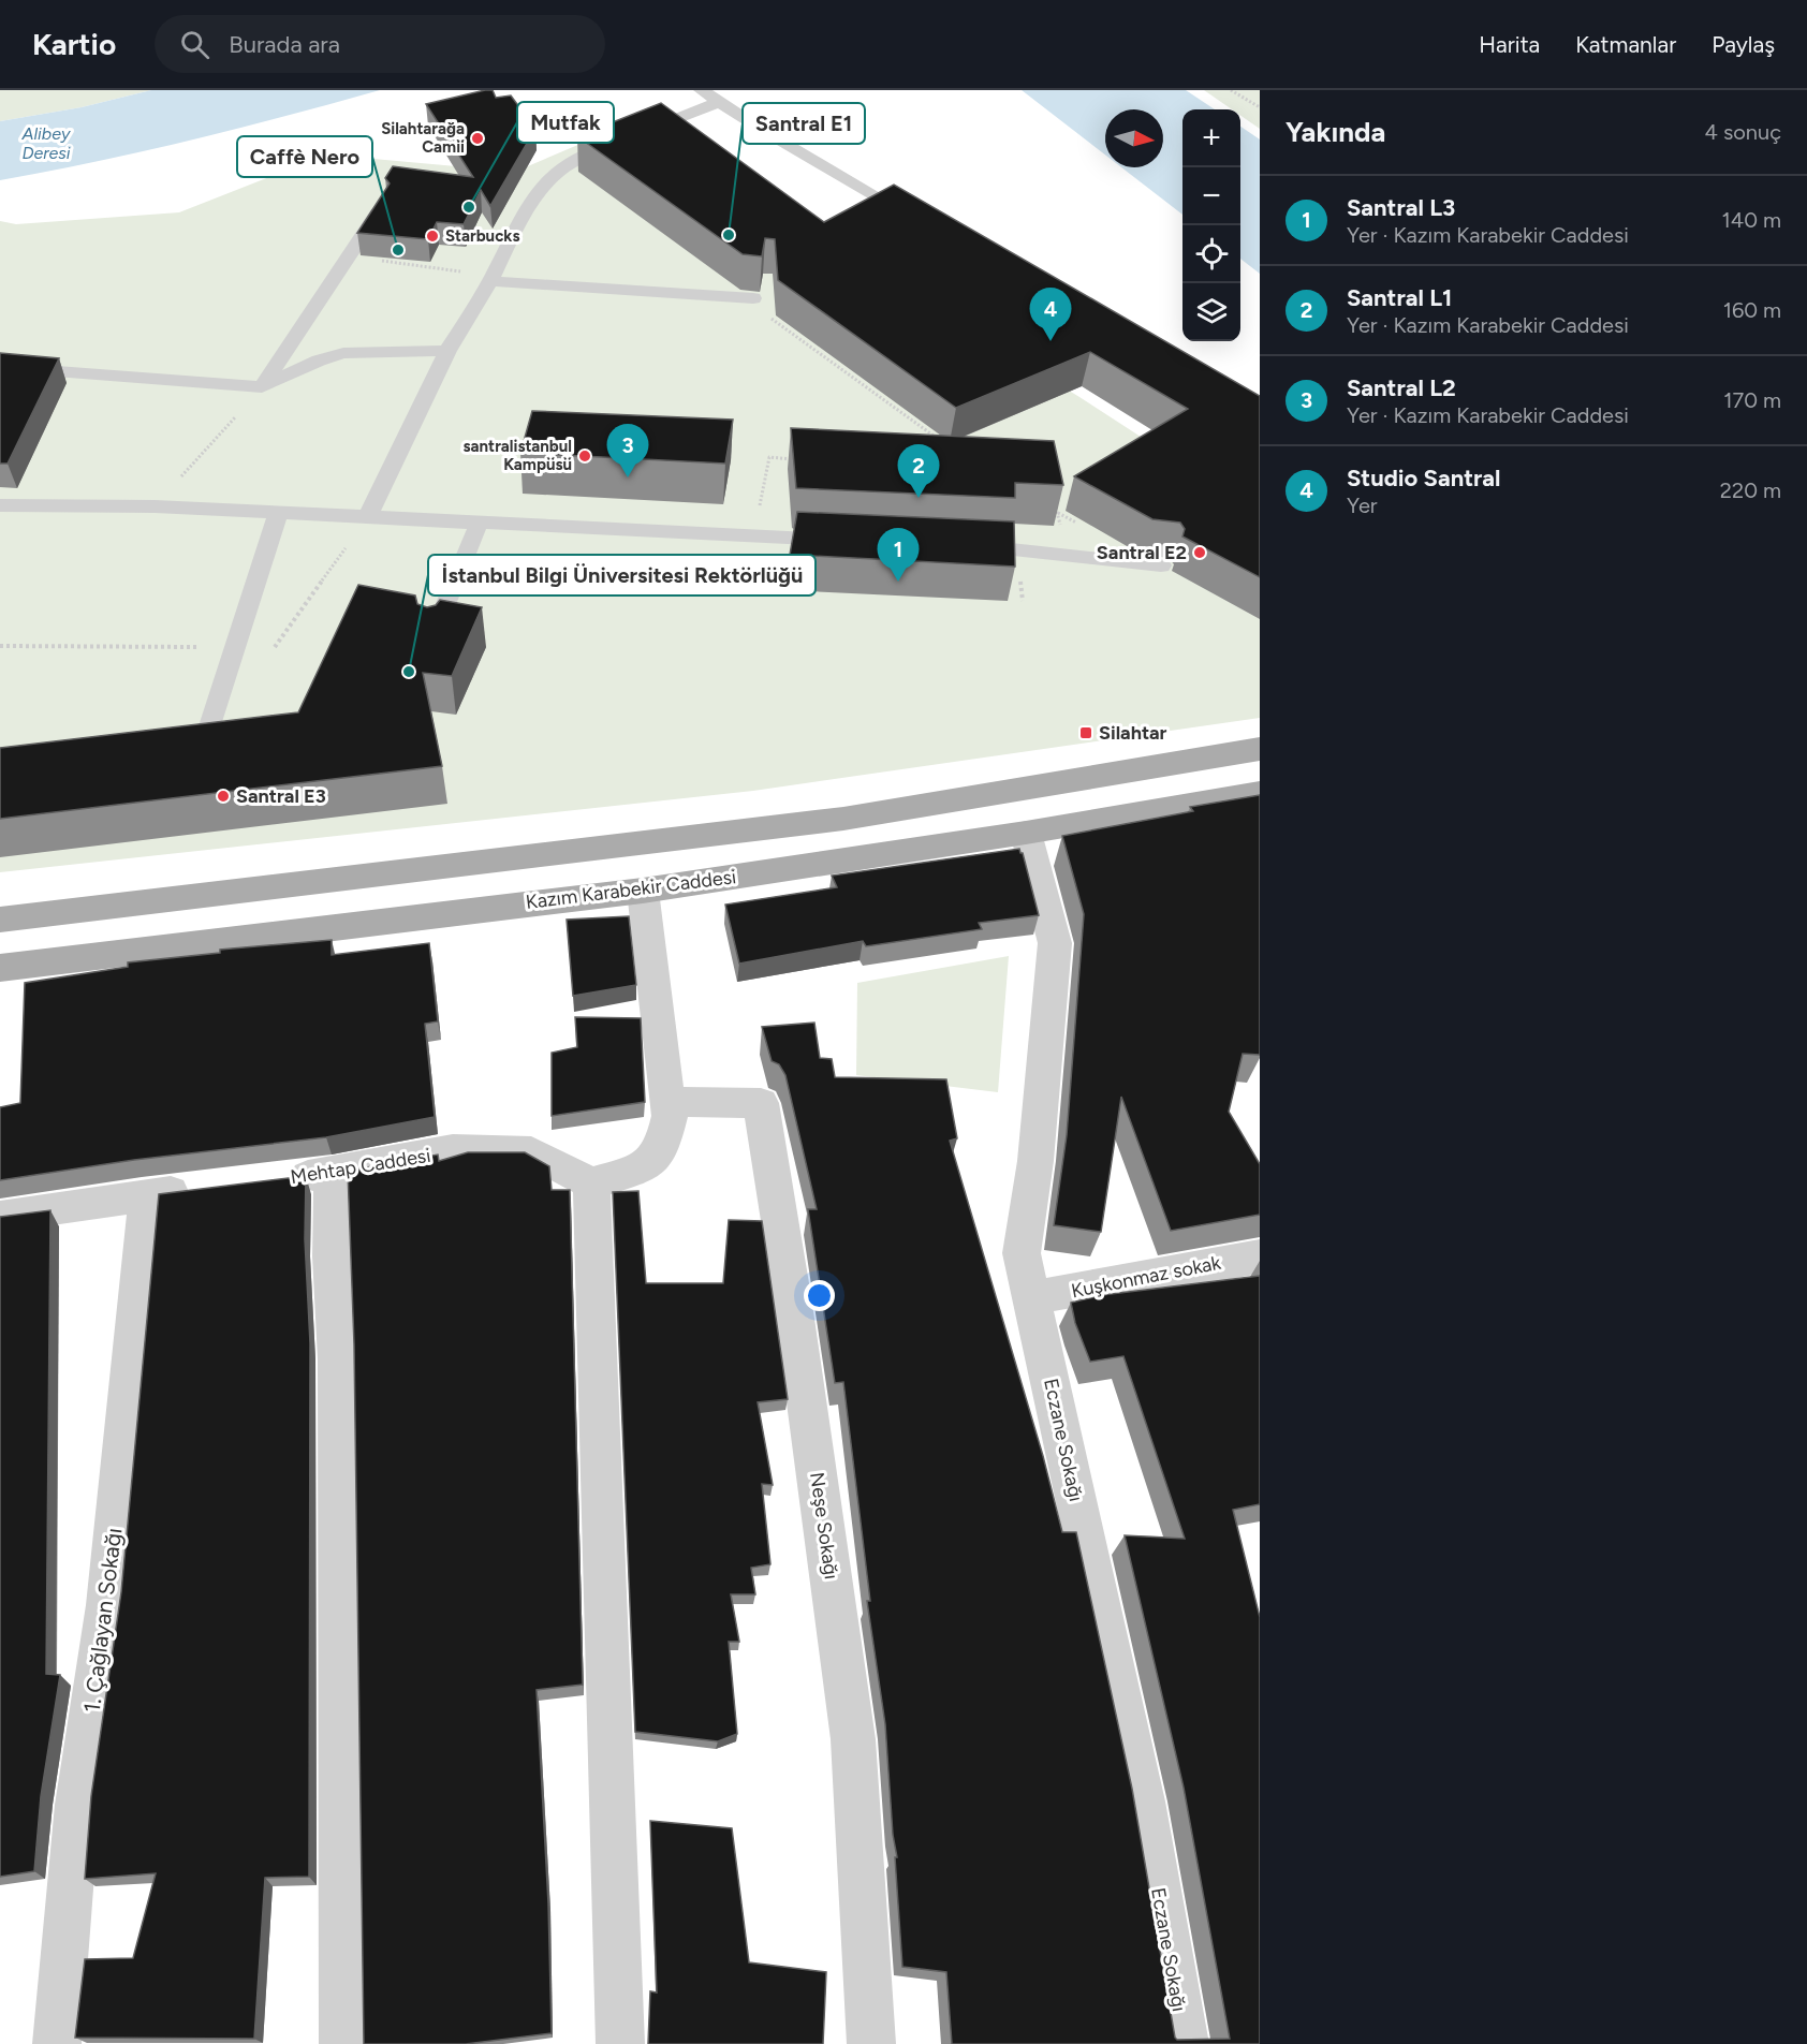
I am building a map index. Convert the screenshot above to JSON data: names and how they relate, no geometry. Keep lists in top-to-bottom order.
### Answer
{
  "streets": {
    "main road": ["Kazım Karabekir Caddesi"],
    "street": [
      "Mehtap Caddesi",
      "Kuşkonmaz sokak",
      "Eczane Sokağı",
      "Neşe Sokağı",
      "1. Çağlayan Sokağı"
    ]
  },
  "crossings": [
    ["Kazım Karabekir Caddesi", "Eczane Sokağı"],
    ["Kuşkonmaz sokak", "Eczane Sokağı"]
  ],
  "water": ["Alibey Deresi"],
  "places": {
    "other": [
      "Silahtarağa Camii",
      "Mutfak",
      "Santral E1",
      "Starbucks",
      "Caffè Nero",
      "santralistanbul Kampüsü",
      "Santral E2",
      "İstanbul Bilgi Üniversitesi Rektörlüğü",
      "Santral E3"
    ],
    "transit": ["Silahtar"]
  },
  "north": "right",
  "page": {
    "header": "Kartio",
    "search": "Burada ara",
    "nav": ["Harita", "Katmanlar", "Paylaş"],
    "heading": ["Yakında", "4 sonuç"],
    "map_buttons": ["+", "−"],
    "list": [
      {
        "mark": "1",
        "name": "Santral L3",
        "note": "Yer · Kazım Karabekir Caddesi",
        "value": "140 m"
      },
      {
        "mark": "2",
        "name": "Santral L1",
        "note": "Yer · Kazım Karabekir Caddesi",
        "value": "160 m"
      },
      {
        "mark": "3",
        "name": "Santral L2",
        "note": "Yer · Kazım Karabekir Caddesi",
        "value": "170 m"
      },
      {
        "mark": "4",
        "name": "Studio Santral",
        "note": "Yer",
        "value": "220 m"
      }
    ],
    "pins": [
      "4",
      "3",
      "2",
      "1"
    ]
  }
}
